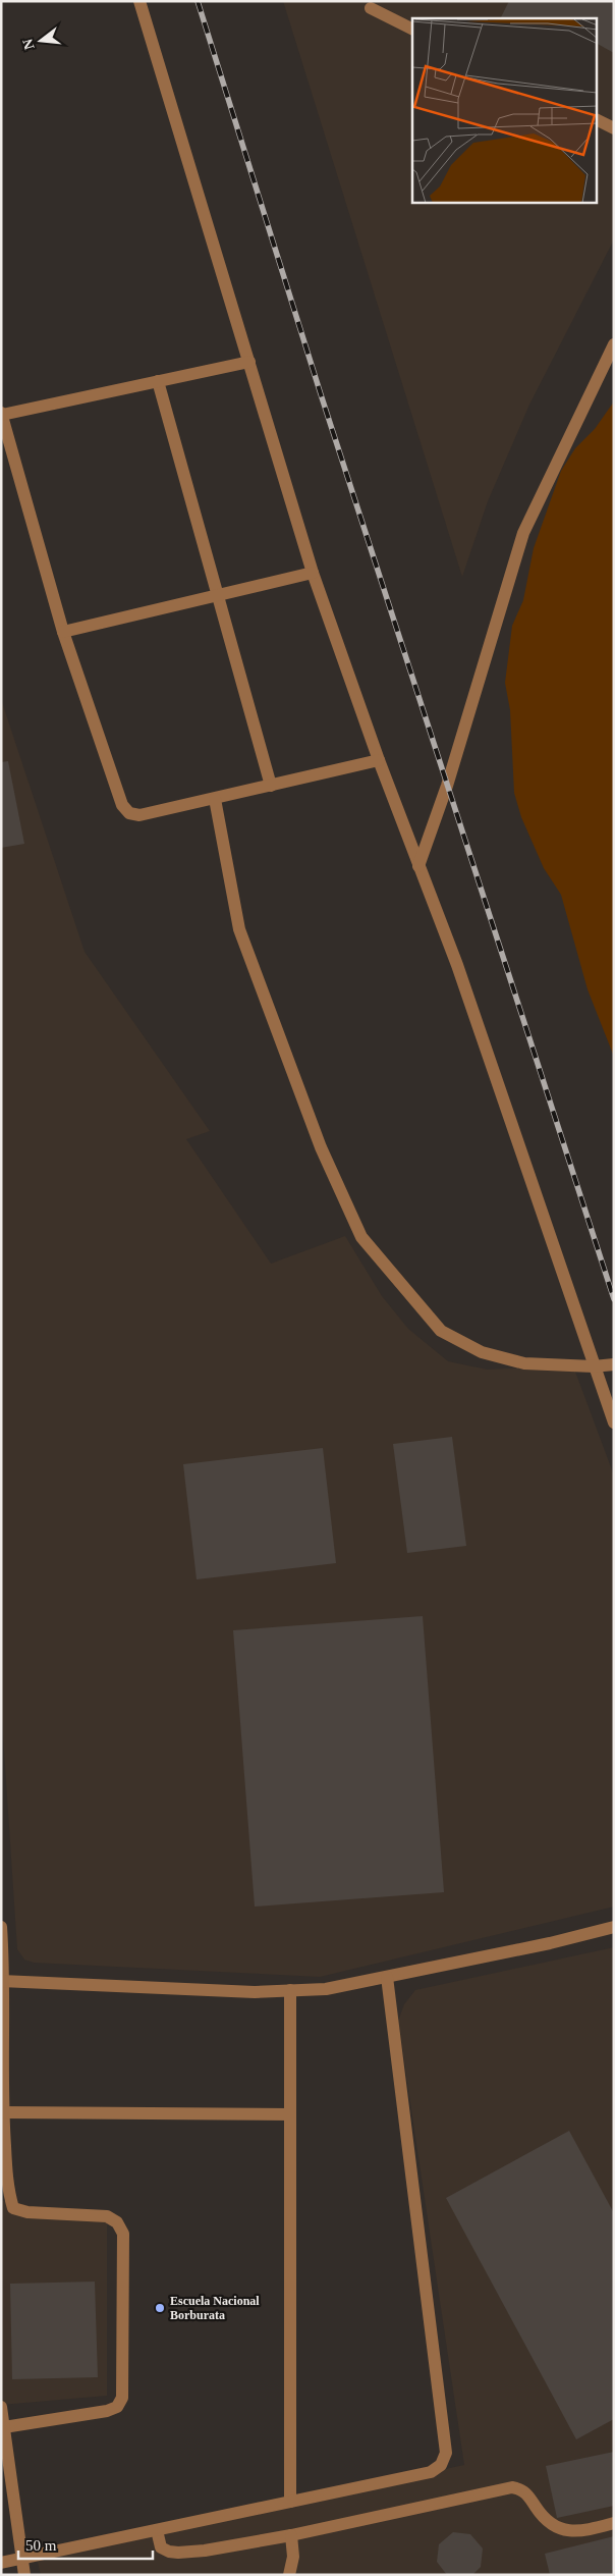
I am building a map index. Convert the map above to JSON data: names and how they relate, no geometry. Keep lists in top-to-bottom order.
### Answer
{
  "places": ["Escuela Nacional Borburata"],
  "scale_bar": "50 m",
  "north": "left"
}
